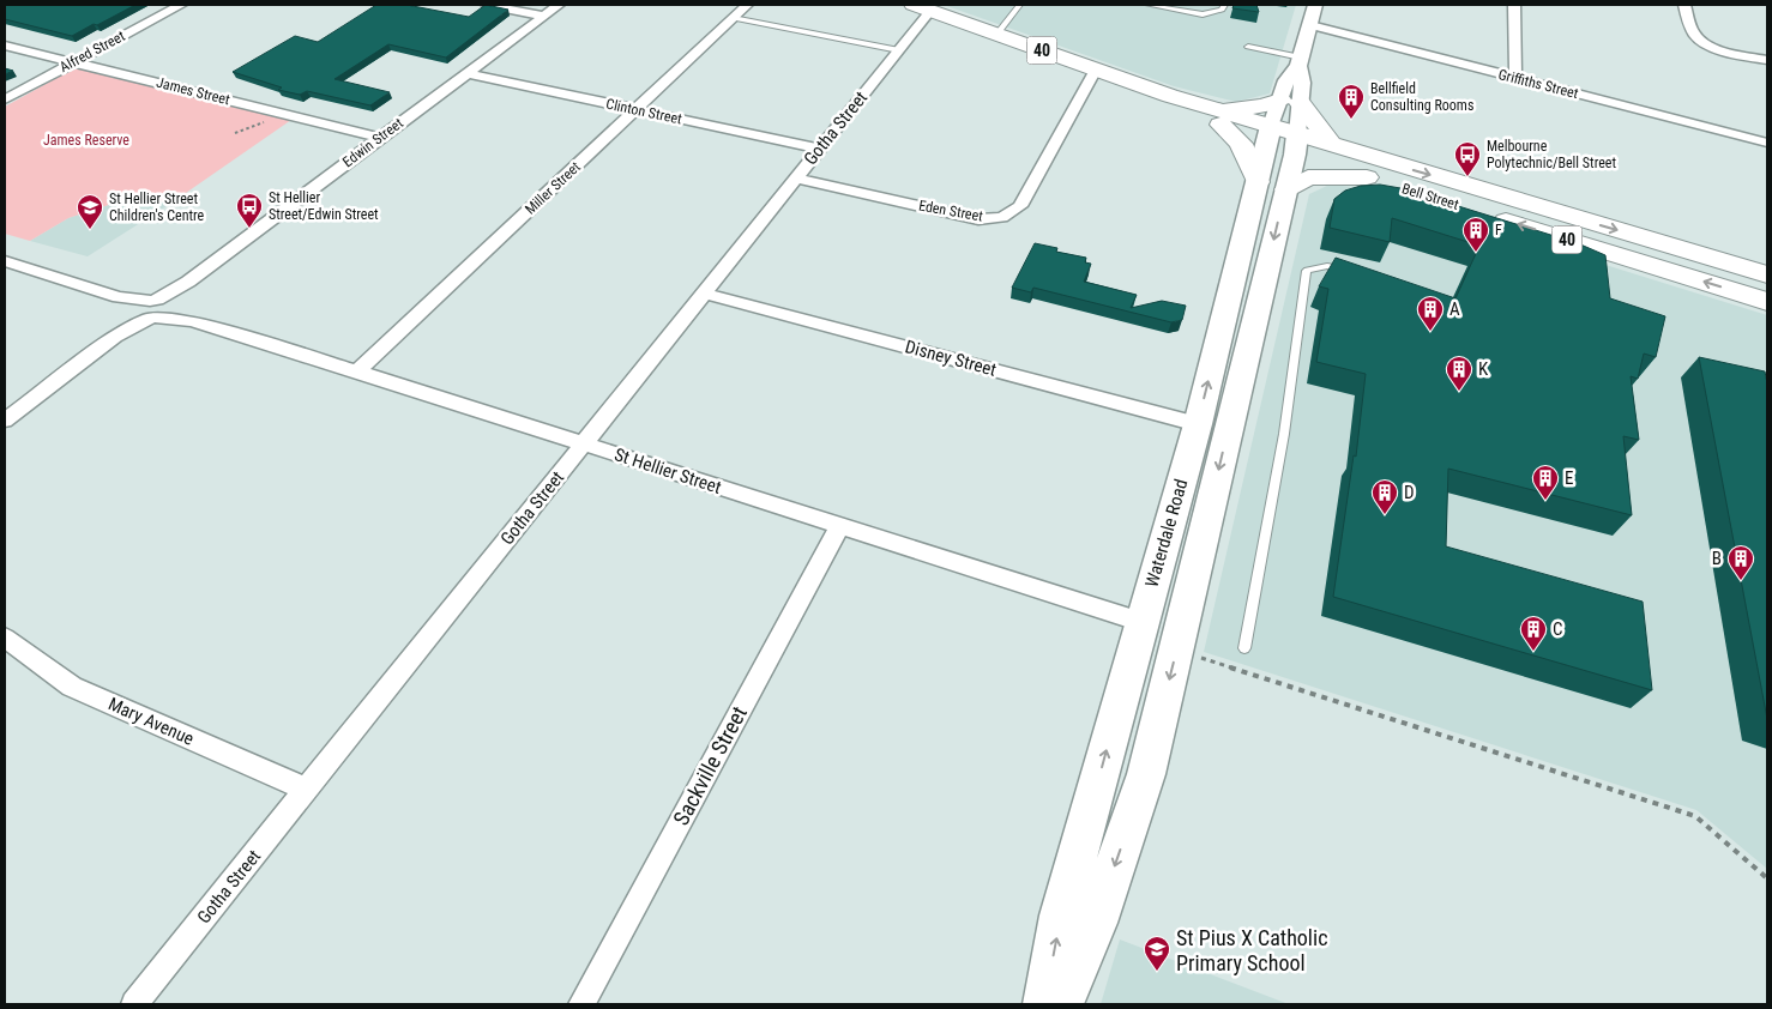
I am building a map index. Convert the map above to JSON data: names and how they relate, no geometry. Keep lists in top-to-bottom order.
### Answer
{
  "streets": {
    "highway": ["40", "Bell Street"],
    "main road": ["Waterdale Road"],
    "street": [
      "Alfred Street",
      "Griffiths Street",
      "James Street",
      "Clinton Street",
      "Gotha Street",
      "Edwin Street",
      "Miller Street",
      "Eden Street",
      "Disney Street",
      "St Hellier Street",
      "Mary Avenue",
      "Sackville Street"
    ]
  },
  "crossings": [
    ["Alfred Street", "James Street"],
    ["Griffiths Street", "Waterdale Road"],
    ["James Street", "Edwin Street"],
    ["Clinton Street", "Gotha Street"],
    ["Clinton Street", "Edwin Street"],
    ["Clinton Street", "Miller Street"],
    ["Gotha Street", "Bell Street"],
    ["Gotha Street", "Eden Street"],
    ["Gotha Street", "Disney Street"],
    ["Gotha Street", "St Hellier Street"],
    ["Gotha Street", "Mary Avenue"],
    ["Edwin Street", "St Hellier Street"],
    ["Miller Street", "St Hellier Street"],
    ["Bell Street", "Eden Street"],
    ["Bell Street", "Waterdale Road"],
    ["Disney Street", "Waterdale Road"],
    ["St Hellier Street", "Waterdale Road"],
    ["St Hellier Street", "Sackville Street"]
  ],
  "parks": ["James Reserve"],
  "places": {
    "building": [
      "Bellfield Consulting Rooms",
      "F",
      "A",
      "K",
      "E",
      "D",
      "B",
      "C"
    ],
    "bus stop": ["Melbourne Polytechnic/Bell Street", "St Hellier Street/Edwin Street"],
    "school or university": ["St Hellier Street Children's Centre", "St Pius X Catholic Primary School"]
  }
}
